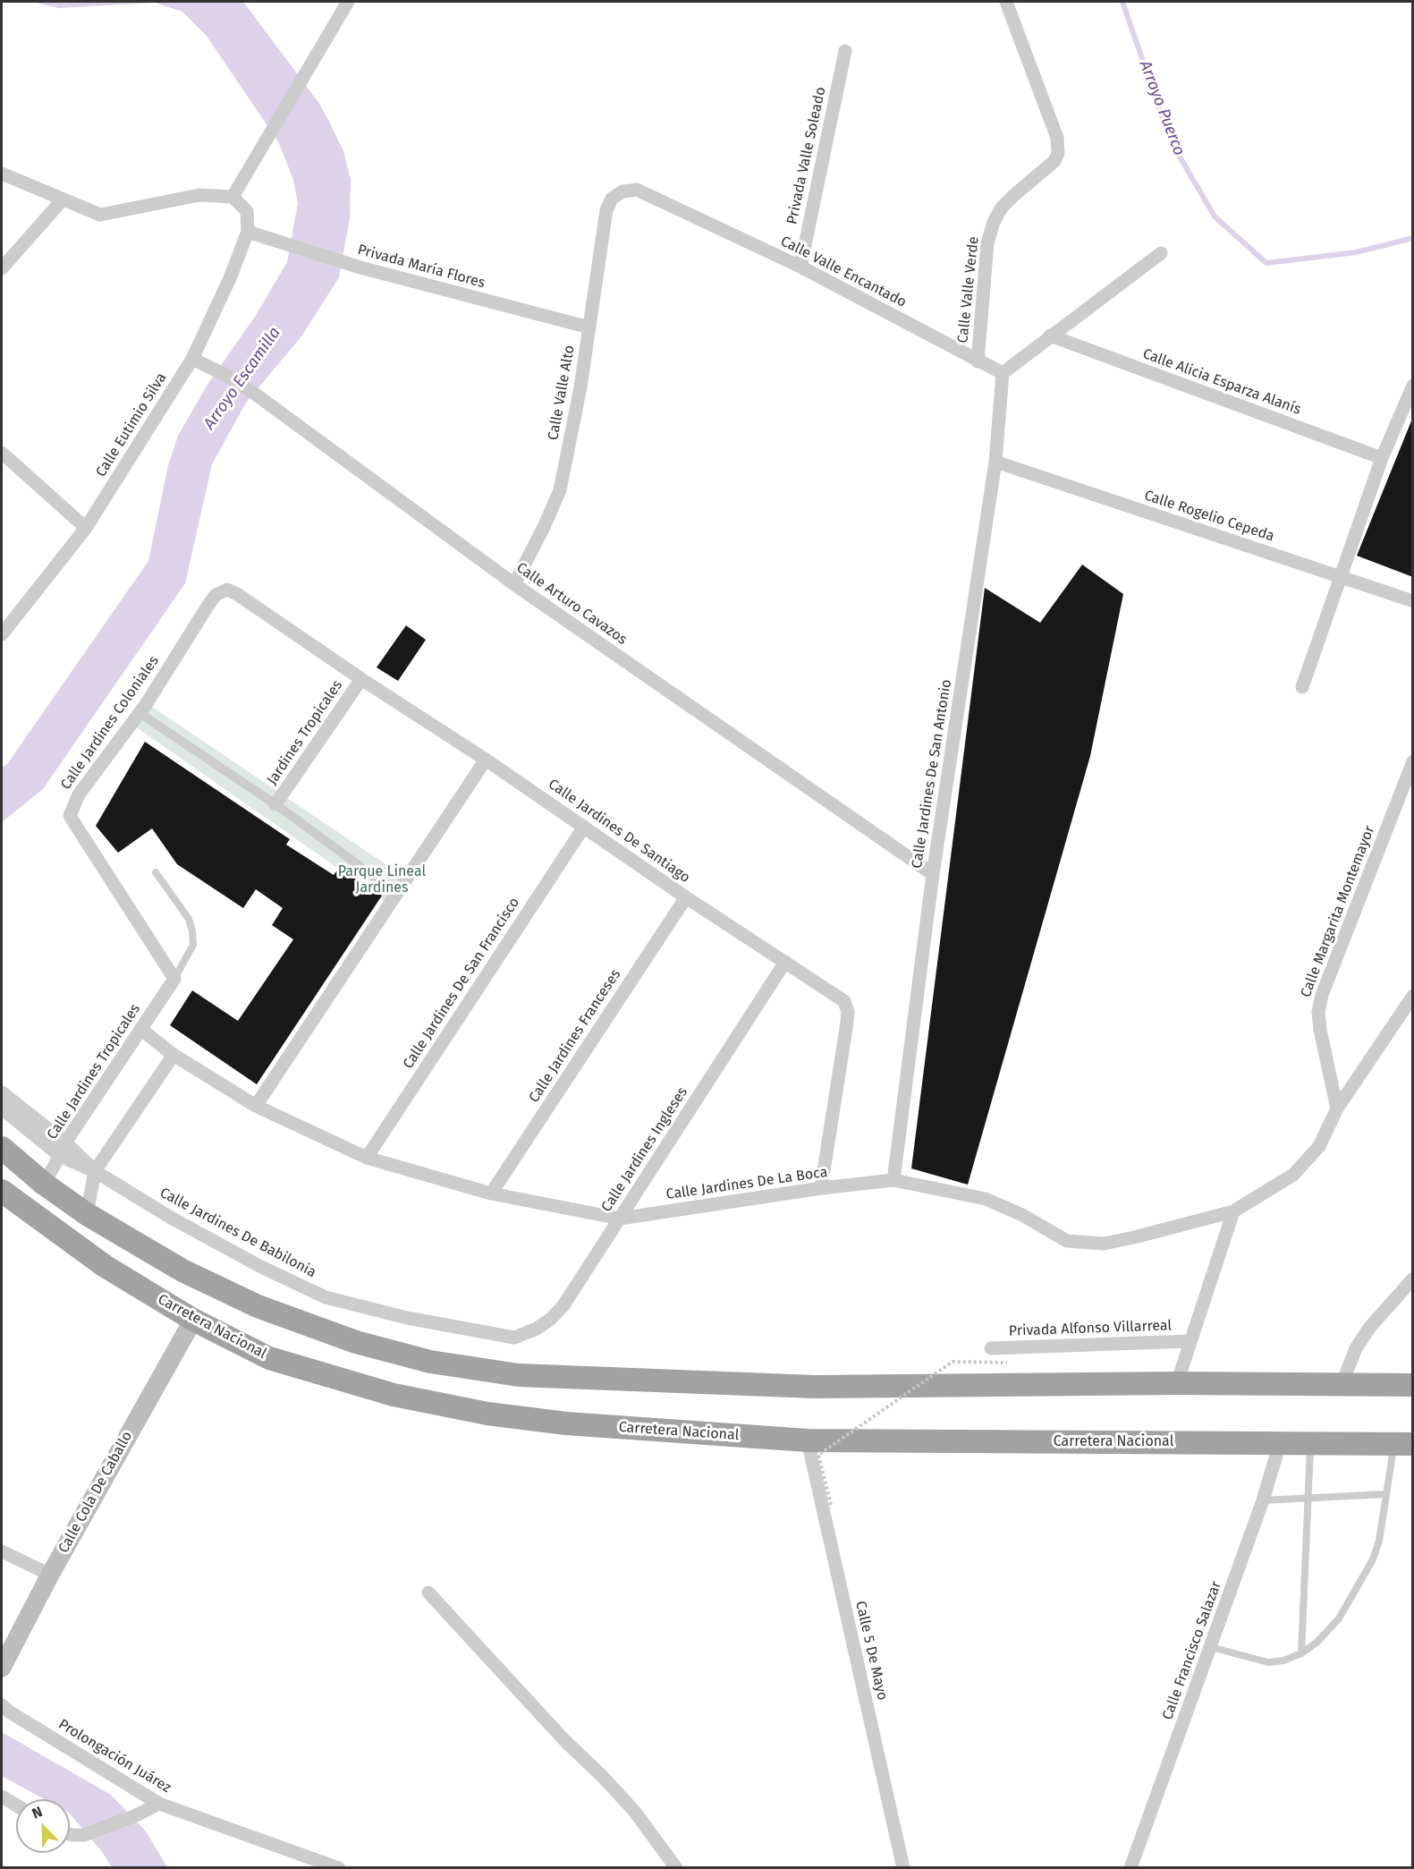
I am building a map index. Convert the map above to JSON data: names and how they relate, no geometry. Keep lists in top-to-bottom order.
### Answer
{
  "streets": {
    "highway": ["Carretera Nacional"],
    "main road": ["Calle Cola De Caballo"],
    "street": [
      "Privada Valle Soleado",
      "Privada María Flores",
      "Calle Valle Encantado",
      "Calle Valle Verde",
      "Calle Alicia Esparza Alanís",
      "Calle Valle Alto",
      "Calle Eutimio Silva",
      "Calle Rogelio Cepeda",
      "Calle Arturo Cavazos",
      "Calle Jardines Coloniales",
      "Jardines Tropicales",
      "Calle Jardines De San Antonio",
      "Calle Jardines De Santiago",
      "Calle Margarita Montemayor",
      "Calle Jardines De San Francisco",
      "Calle Jardines Franceses",
      "Calle Jardines Tropicales",
      "Calle Jardines Ingleses",
      "Calle Jardines De La Boca",
      "Calle Jardines De Babilonia",
      "Privada Alfonso Villarreal",
      "Calle 5 De Mayo",
      "Calle Francisco Salazar",
      "Prolongación Juárez"
    ]
  },
  "crossings": [
    ["Privada Valle Soleado", "Calle Valle Encantado"],
    ["Privada María Flores", "Calle Valle Alto"],
    ["Privada María Flores", "Calle Eutimio Silva"],
    ["Calle Valle Encantado", "Calle Valle Verde"],
    ["Calle Valle Encantado", "Calle Valle Alto"],
    ["Calle Valle Encantado", "Calle Jardines De San Antonio"],
    ["Calle Valle Alto", "Calle Arturo Cavazos"],
    ["Calle Eutimio Silva", "Calle Arturo Cavazos"],
    ["Calle Rogelio Cepeda", "Calle Jardines De San Antonio"],
    ["Calle Arturo Cavazos", "Calle Jardines De San Antonio"],
    ["Calle Jardines Coloniales", "Calle Jardines De Santiago"],
    ["Calle Jardines Coloniales", "Calle Jardines Tropicales"],
    ["Jardines Tropicales", "Calle Jardines De Santiago"],
    ["Calle Jardines De San Antonio", "Calle Jardines De La Boca"],
    ["Calle Jardines De Santiago", "Calle Jardines De San Francisco"],
    ["Calle Jardines De Santiago", "Calle Jardines Franceses"],
    ["Calle Jardines De Santiago", "Calle Jardines Ingleses"],
    ["Calle Jardines De Santiago", "Calle Jardines De La Boca"],
    ["Calle Margarita Montemayor", "Calle Jardines De La Boca"],
    ["Calle Jardines De San Francisco", "Calle Jardines De La Boca"],
    ["Calle Jardines Franceses", "Calle Jardines De La Boca"],
    ["Calle Jardines Tropicales", "Calle Jardines De La Boca"],
    ["Calle Jardines Tropicales", "Calle Jardines De Babilonia"],
    ["Calle Jardines Ingleses", "Calle Jardines De La Boca"],
    ["Calle Jardines Ingleses", "Calle Jardines De Babilonia"],
    ["Carretera Nacional", "Calle Cola De Caballo"],
    ["Carretera Nacional", "Calle 5 De Mayo"],
    ["Carretera Nacional", "Calle Francisco Salazar"]
  ],
  "water": ["Arroyo Puerco", "Arroyo Escamilla"],
  "parks": ["Parque Lineal Jardines"],
  "north": "top left"
}
